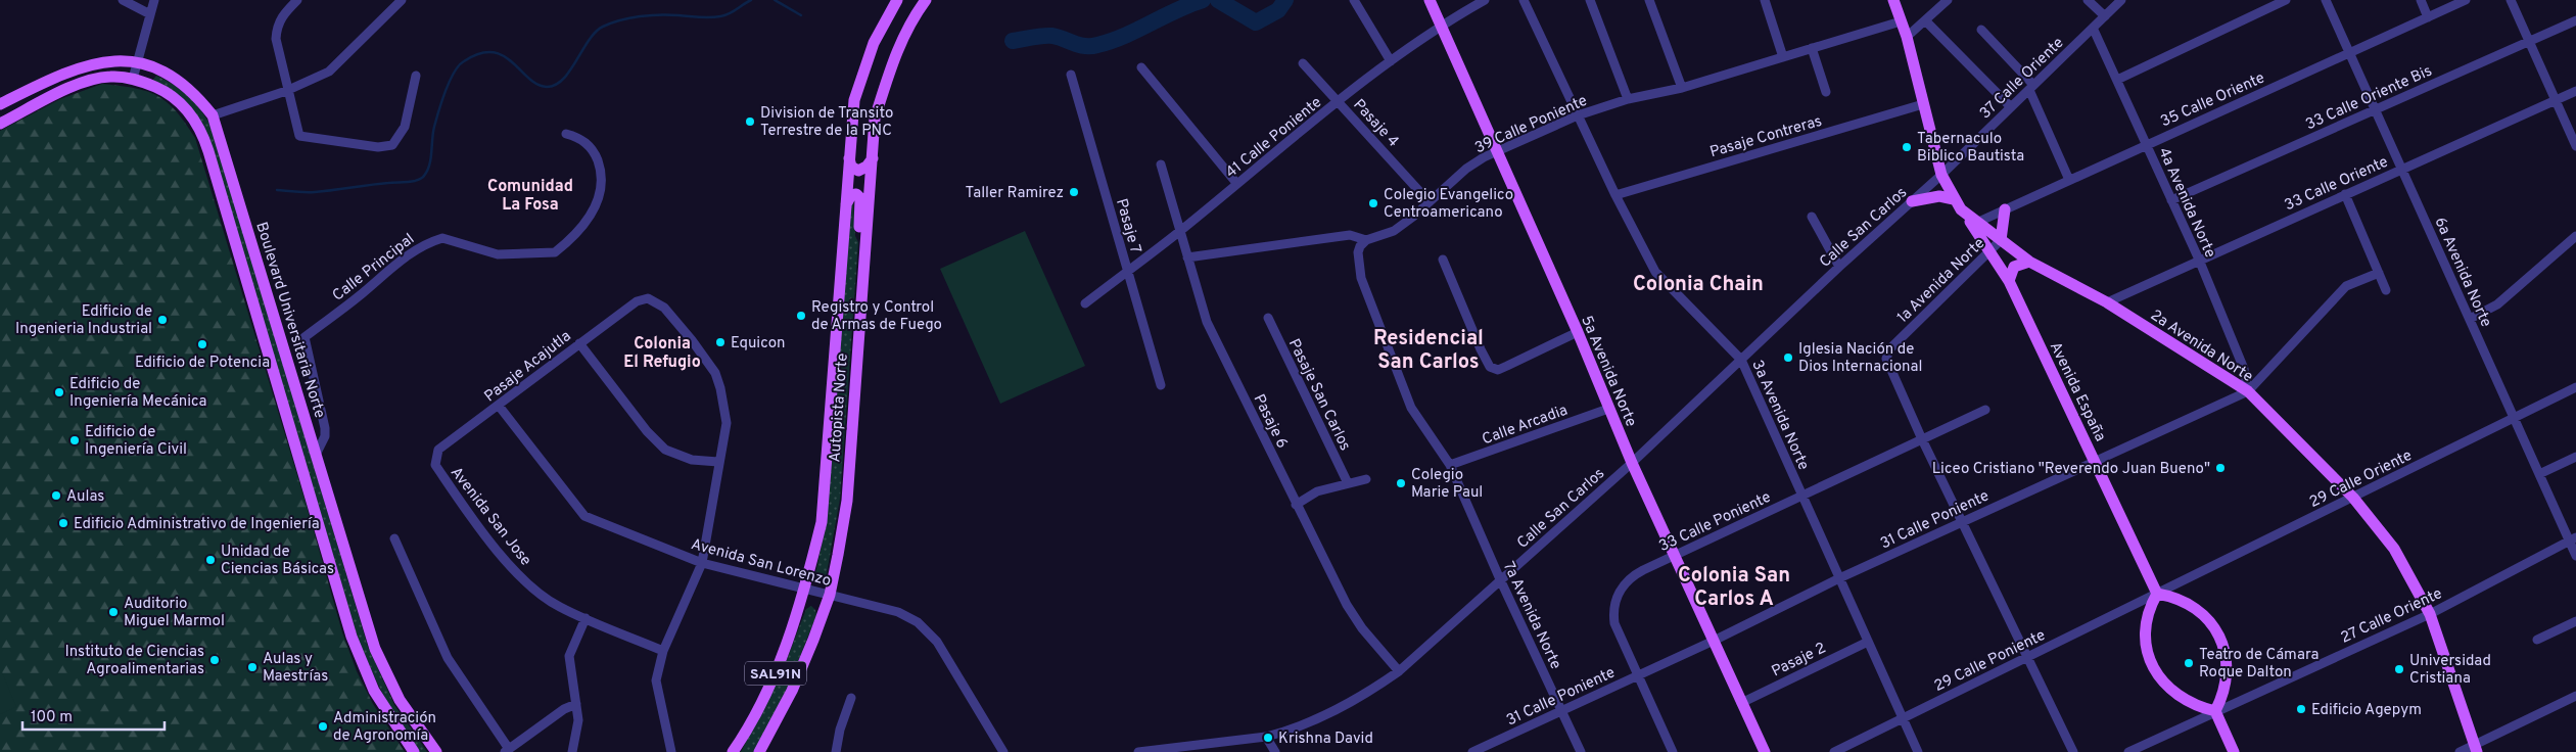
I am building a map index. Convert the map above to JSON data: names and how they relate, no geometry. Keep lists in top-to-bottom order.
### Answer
{
  "streets": {
    "main road": [
      "Boulevard Universitaria Norte",
      "2a Avenida Norte",
      "5a Avenida Norte",
      "Avenida España",
      "Autopista Norte",
      "SAL91N"
    ],
    "street": [
      "37 Calle Oriente",
      "33 Calle Oriente Bis",
      "35 Calle Oriente",
      "Pasaje 4",
      "39 Calle Poniente",
      "Pasaje Contreras",
      "41 Calle Poniente",
      "33 Calle Oriente",
      "4a Avenida Norte",
      "Pasaje 7",
      "Calle San Carlos",
      "Calle Principal",
      "6a Avenida Norte",
      "1a Avenida Norte",
      "Pasaje Acajutla",
      "Pasaje San Carlos",
      "3a Avenida Norte",
      "Pasaje 6",
      "Calle Arcadia",
      "29 Calle Oriente",
      "Avenida San Jose",
      "31 Calle Poniente",
      "33 Calle Poniente",
      "Avenida San Lorenzo",
      "7a Avenida Norte",
      "27 Calle Oriente",
      "Pasaje 2",
      "29 Calle Poniente"
    ]
  },
  "crossings": [
    ["37 Calle Oriente", "4a Avenida Norte"],
    ["37 Calle Oriente", "Calle San Carlos"],
    ["33 Calle Oriente Bis", "4a Avenida Norte"],
    ["33 Calle Oriente Bis", "6a Avenida Norte"],
    ["35 Calle Oriente", "4a Avenida Norte"],
    ["35 Calle Oriente", "6a Avenida Norte"],
    ["35 Calle Oriente", "2a Avenida Norte"],
    ["35 Calle Oriente", "Avenida España"],
    ["Pasaje 4", "39 Calle Poniente"],
    ["Pasaje 4", "41 Calle Poniente"],
    ["39 Calle Poniente", "5a Avenida Norte"],
    ["39 Calle Poniente", "3a Avenida Norte"],
    ["39 Calle Poniente", "Pasaje 6"],
    ["39 Calle Poniente", "7a Avenida Norte"],
    ["Pasaje Contreras", "3a Avenida Norte"],
    ["41 Calle Poniente", "Pasaje 7"],
    ["41 Calle Poniente", "5a Avenida Norte"],
    ["41 Calle Poniente", "Pasaje 6"],
    ["33 Calle Oriente", "4a Avenida Norte"],
    ["33 Calle Oriente", "6a Avenida Norte"],
    ["33 Calle Oriente", "2a Avenida Norte"],
    ["4a Avenida Norte", "2a Avenida Norte"],
    ["4a Avenida Norte", "31 Calle Poniente"],
    ["Calle San Carlos", "5a Avenida Norte"],
    ["Calle San Carlos", "3a Avenida Norte"],
    ["Calle San Carlos", "Pasaje 6"],
    ["Calle San Carlos", "7a Avenida Norte"],
    ["Calle Principal", "Boulevard Universitaria Norte"],
    ["6a Avenida Norte", "29 Calle Oriente"],
    ["6a Avenida Norte", "27 Calle Oriente"],
    ["1a Avenida Norte", "2a Avenida Norte"],
    ["1a Avenida Norte", "Avenida España"],
    ["1a Avenida Norte", "31 Calle Poniente"],
    ["1a Avenida Norte", "33 Calle Poniente"],
    ["1a Avenida Norte", "29 Calle Poniente"],
    ["2a Avenida Norte", "Avenida España"],
    ["2a Avenida Norte", "29 Calle Oriente"],
    ["2a Avenida Norte", "31 Calle Poniente"],
    ["2a Avenida Norte", "27 Calle Oriente"],
    ["Pasaje Acajutla", "Avenida San Jose"],
    ["Pasaje Acajutla", "Avenida San Lorenzo"],
    ["5a Avenida Norte", "Calle Arcadia"],
    ["5a Avenida Norte", "31 Calle Poniente"],
    ["5a Avenida Norte", "33 Calle Poniente"],
    ["5a Avenida Norte", "Pasaje 2"],
    ["Avenida España", "29 Calle Oriente"],
    ["Avenida España", "31 Calle Poniente"],
    ["Avenida España", "29 Calle Poniente"],
    ["Autopista Norte", "Avenida San Lorenzo"],
    ["3a Avenida Norte", "31 Calle Poniente"],
    ["3a Avenida Norte", "33 Calle Poniente"],
    ["3a Avenida Norte", "Pasaje 2"],
    ["3a Avenida Norte", "29 Calle Poniente"],
    ["Calle Arcadia", "7a Avenida Norte"],
    ["29 Calle Oriente", "29 Calle Poniente"],
    ["31 Calle Poniente", "33 Calle Poniente"],
    ["31 Calle Poniente", "7a Avenida Norte"]
  ],
  "districts": [
    "Comunidad La Fosa",
    "Colonia Chain",
    "Residencial San Carlos",
    "Colonia El Refugio",
    "Colonia San Carlos A"
  ],
  "places": [
    "Division de Transito Terrestre de la PNC",
    "Tabernaculo Biblico Bautista",
    "Taller Ramirez",
    "Colegio Evangelico Centroamericano",
    "Registro y Control de Armas de Fuego",
    "Edificio de Ingenieria Industrial",
    "Equicon",
    "Edificio de Potencia",
    "Iglesia Nación de Dios Internacional",
    "Edificio de Ingeniería Mecánica",
    "Edificio de Ingeniería Civil",
    "Liceo Cristiano \"Reverendo Juan Bueno\"",
    "Colegio Marie Paul",
    "Aulas",
    "Edificio Administrativo de Ingeniería",
    "Unidad de Ciencias Básicas",
    "Auditorio Miguel Marmol",
    "Instituto de Ciencias Agroalimentarias",
    "Teatro de Cámara Roque Dalton",
    "Aulas y Maestrías",
    "Universidad Cristiana",
    "Edificio Agepym",
    "Administración de Agronomía",
    "Krishna David"
  ],
  "scale_bar": "100 m"
}
